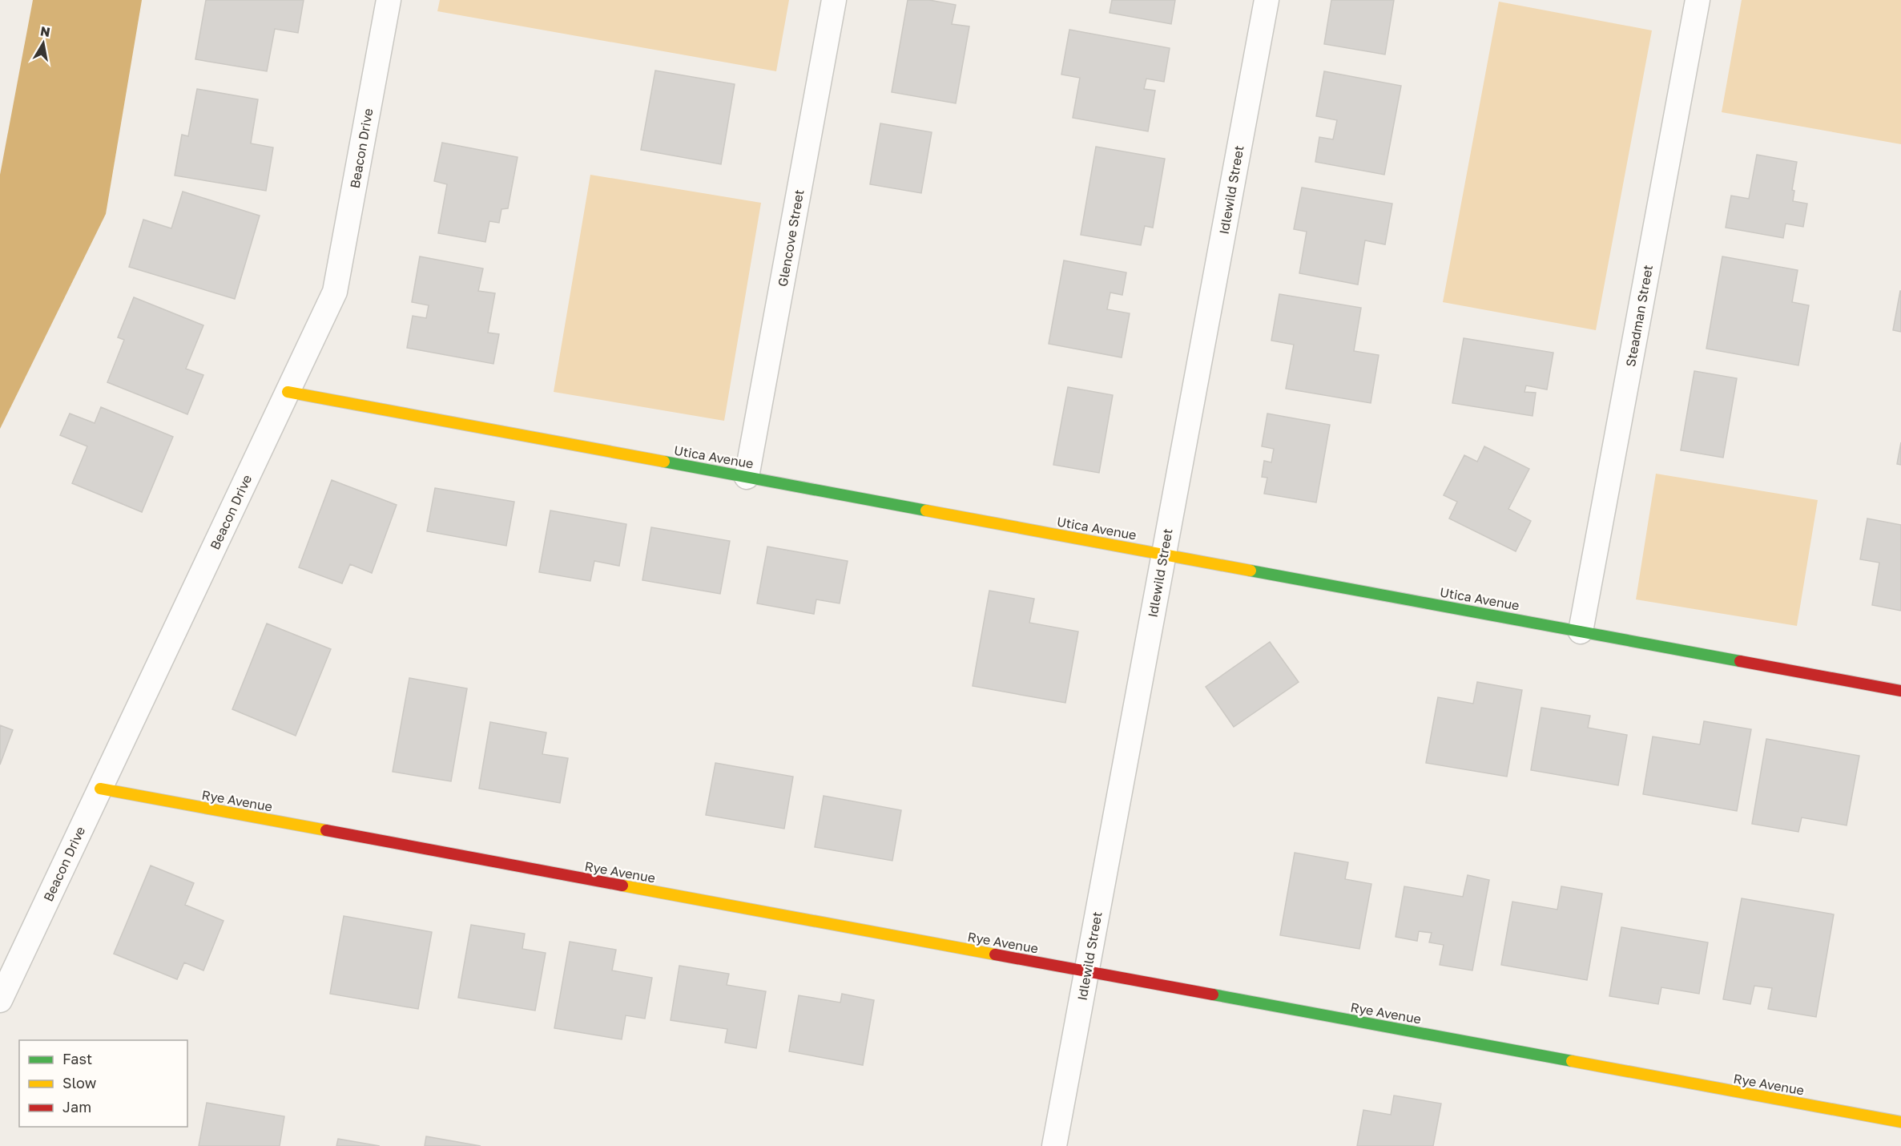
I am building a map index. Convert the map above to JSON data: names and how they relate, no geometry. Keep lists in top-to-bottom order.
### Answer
{
  "streets": {
    "street": [
      "Beacon Drive",
      "Idlewild Street",
      "Glencove Street",
      "Steadman Street",
      "Utica Avenue",
      "Rye Avenue"
    ]
  },
  "crossings": [
    ["Beacon Drive", "Utica Avenue"],
    ["Beacon Drive", "Rye Avenue"],
    ["Idlewild Street", "Utica Avenue"],
    ["Idlewild Street", "Rye Avenue"],
    ["Glencove Street", "Utica Avenue"],
    ["Steadman Street", "Utica Avenue"]
  ],
  "legend": ["Fast", "Slow", "Jam"],
  "north": "top"
}
